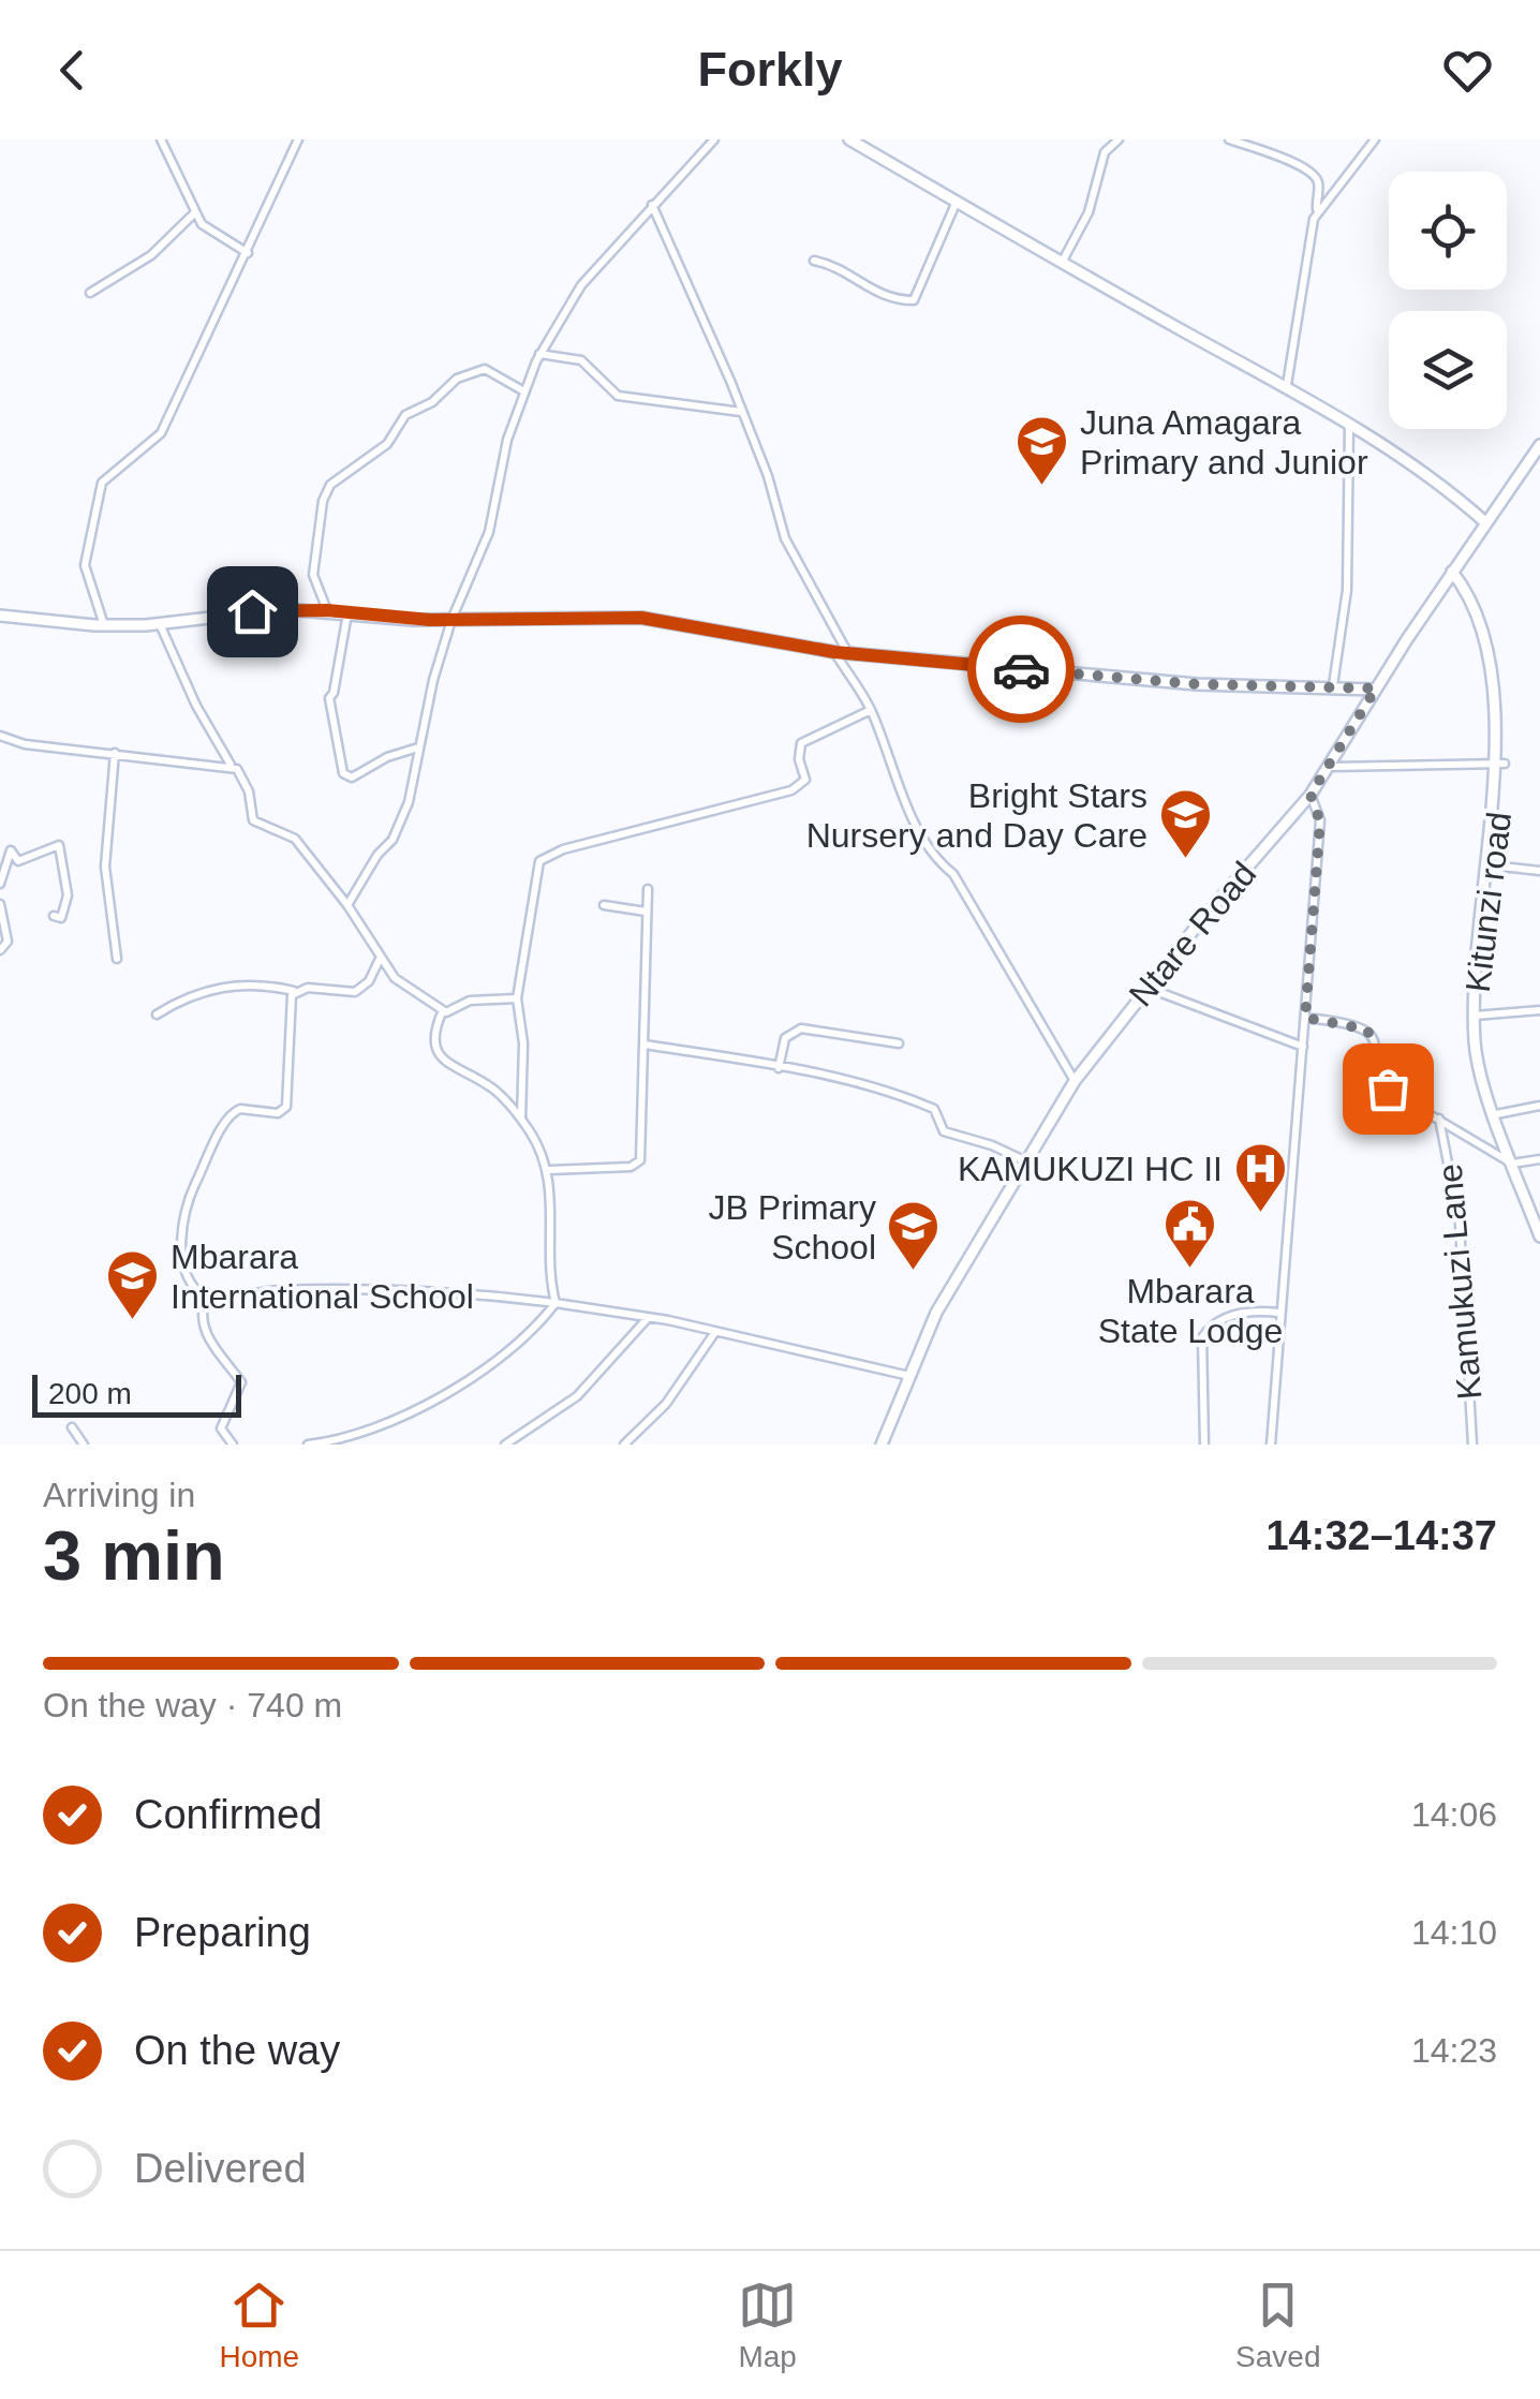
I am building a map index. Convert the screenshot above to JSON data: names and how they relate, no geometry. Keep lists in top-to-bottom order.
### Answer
{
  "streets": {
    "street": ["Kitunzi road", "Ntare Road", "Kamukuzi Lane"]
  },
  "crossings": [
    ["Kitunzi road", "Ntare Road"]
  ],
  "places": {
    "school or university": [
      "Juna Amagara Primary and Junior",
      "Bright Stars Nursery and Day Care",
      "JB Primary School",
      "Mbarara International School"
    ],
    "hospital": ["KAMUKUZI HC II"],
    "public building": ["Mbarara State Lodge"]
  },
  "scale_bar": "200 m",
  "page": {
    "header": "Forkly",
    "scale": "200 m",
    "heading": ["3 min", "Arriving in", "14:32–14:37"],
    "bar": "On the way · 740 m",
    "list": [
      ["Confirmed", "14:06"],
      ["Preparing", "14:10"],
      ["On the way", "14:23"],
      "Delivered"
    ],
    "tabs": ["Home", "Map", "Saved"]
  }
}
